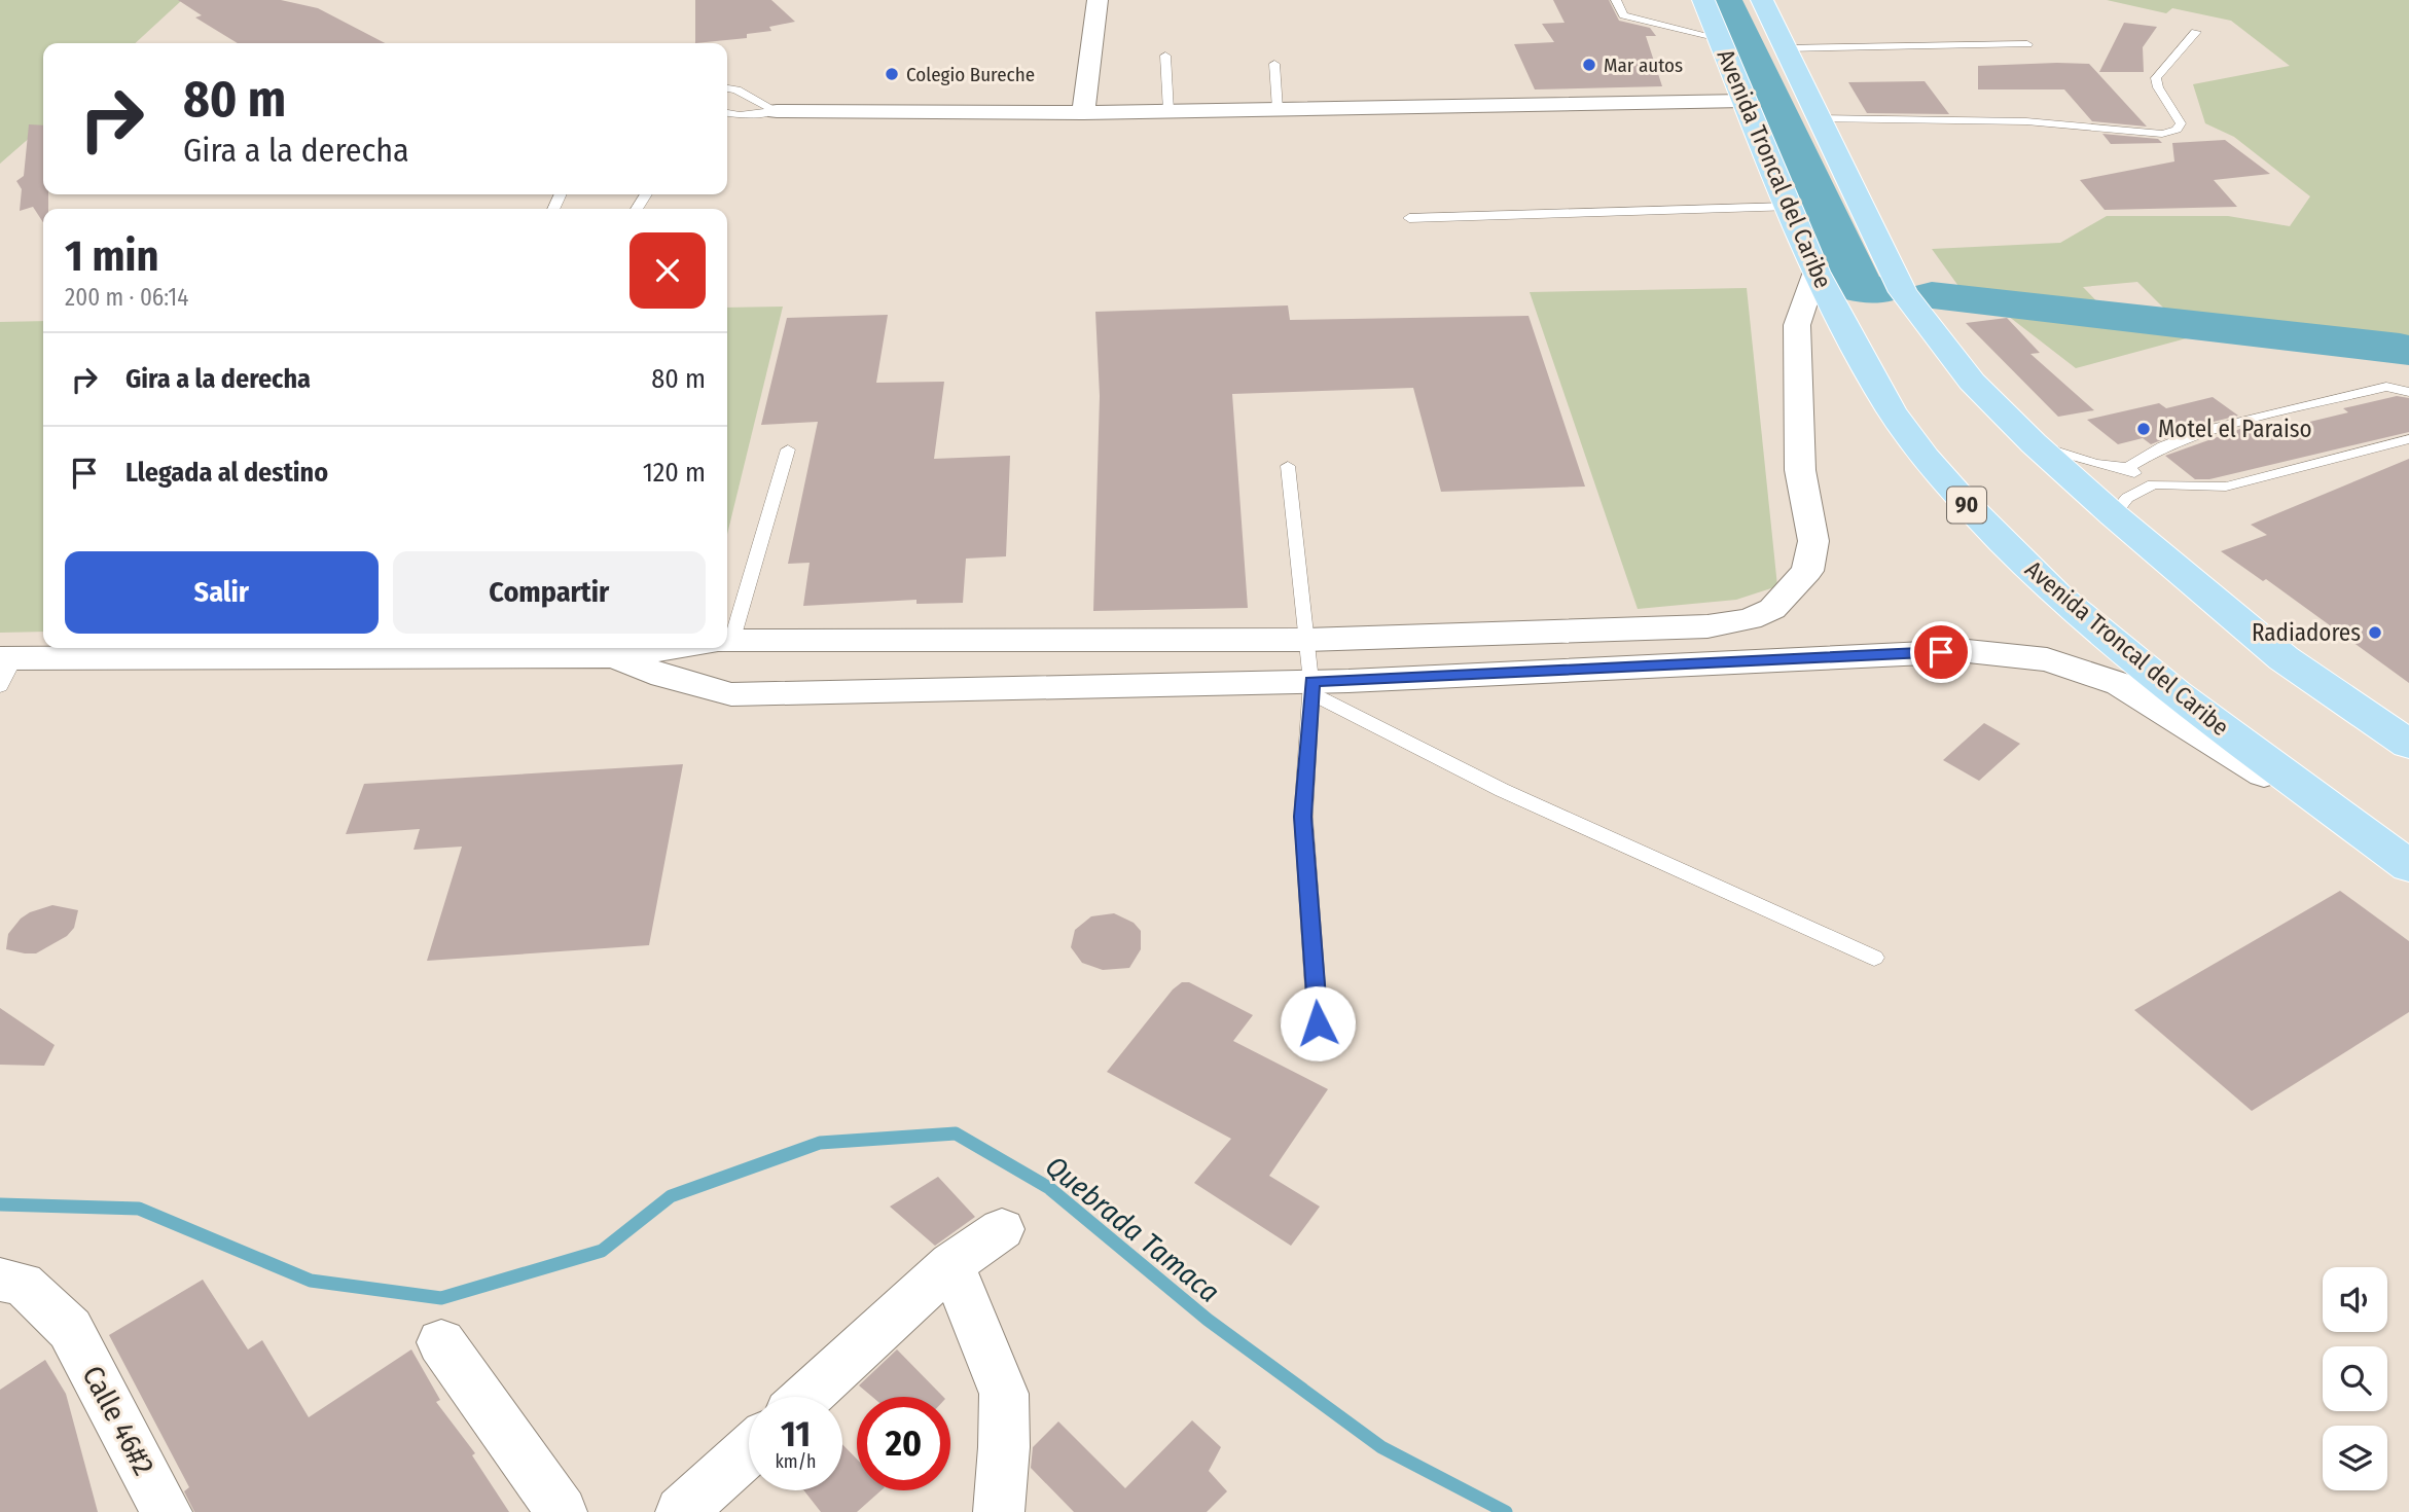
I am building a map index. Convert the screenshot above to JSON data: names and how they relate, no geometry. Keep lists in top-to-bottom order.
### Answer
{
  "streets": {
    "highway": ["Avenida Troncal del Caribe", "90"],
    "street": ["Calle 46#2"]
  },
  "water": ["Quebrada Tamaca"],
  "places": [
    "Mar autos",
    "Colegio Bureche",
    "Motel el Paraiso",
    "Radiadores"
  ],
  "page": {
    "turn": ["80 m", "Gira a la derecha"],
    "heading": ["1 min", "200 m · 06:14"],
    "list": [
      {
        "name": "Gira a la derecha",
        "value": "80 m"
      },
      {
        "name": "Llegada al destino",
        "value": "120 m"
      }
    ],
    "buttons": ["Salir", "Compartir"],
    "speed": "11 km/h",
    "limit": "20"
  }
}
